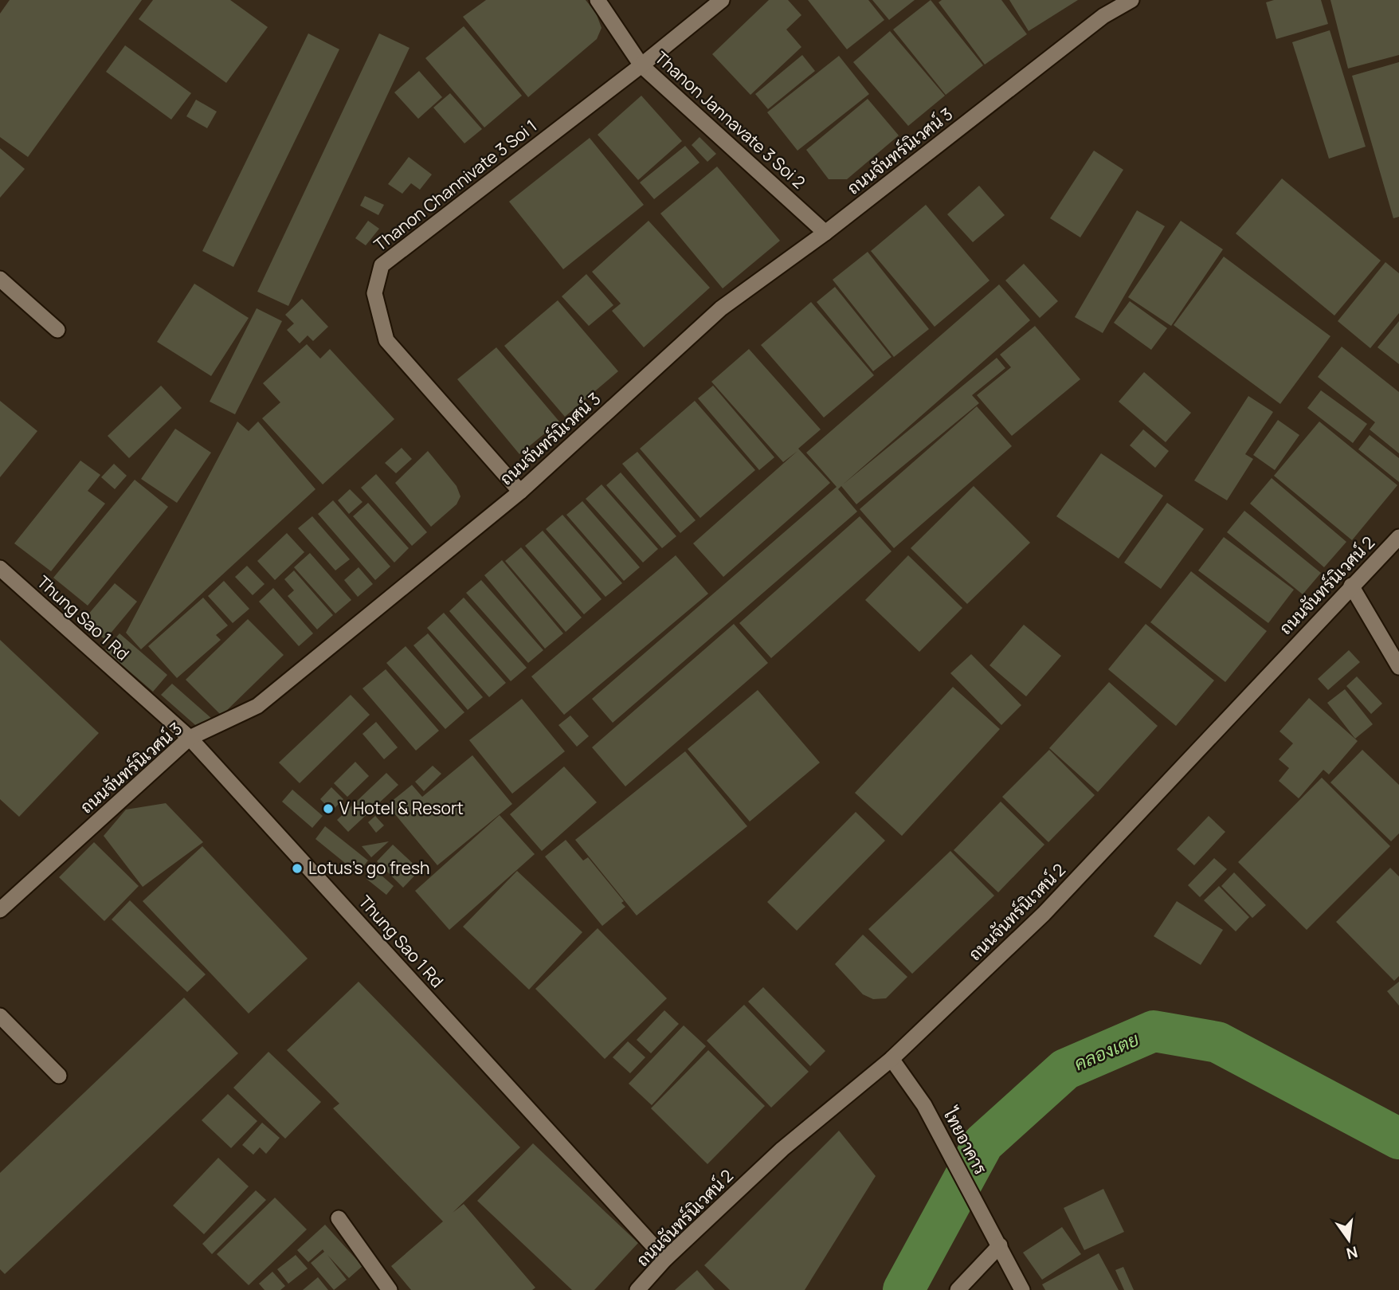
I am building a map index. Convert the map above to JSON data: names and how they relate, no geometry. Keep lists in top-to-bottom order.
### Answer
{
  "streets": {
    "street": [
      "Thanon Jannavate 3 Soi 2",
      "ถนนจันทร์นิเวศน์ 3",
      "Thanon Channivate 3 Soi 1",
      "ถนนจันทร์นิเวศน์ 2",
      "Thung Sao 1 Rd",
      "ไทยอาคาร"
    ]
  },
  "crossings": [
    ["Thanon Jannavate 3 Soi 2", "ถนนจันทร์นิเวศน์ 3"],
    ["Thanon Jannavate 3 Soi 2", "Thanon Channivate 3 Soi 1"],
    ["ถนนจันทร์นิเวศน์ 3", "Thanon Channivate 3 Soi 1"],
    ["ถนนจันทร์นิเวศน์ 3", "Thung Sao 1 Rd"],
    ["ถนนจันทร์นิเวศน์ 2", "Thung Sao 1 Rd"],
    ["ถนนจันทร์นิเวศน์ 2", "ไทยอาคาร"]
  ],
  "water": ["คลองเตย"],
  "places": ["V Hotel & Resort", "Lotus's go fresh"],
  "north": "bottom"
}
